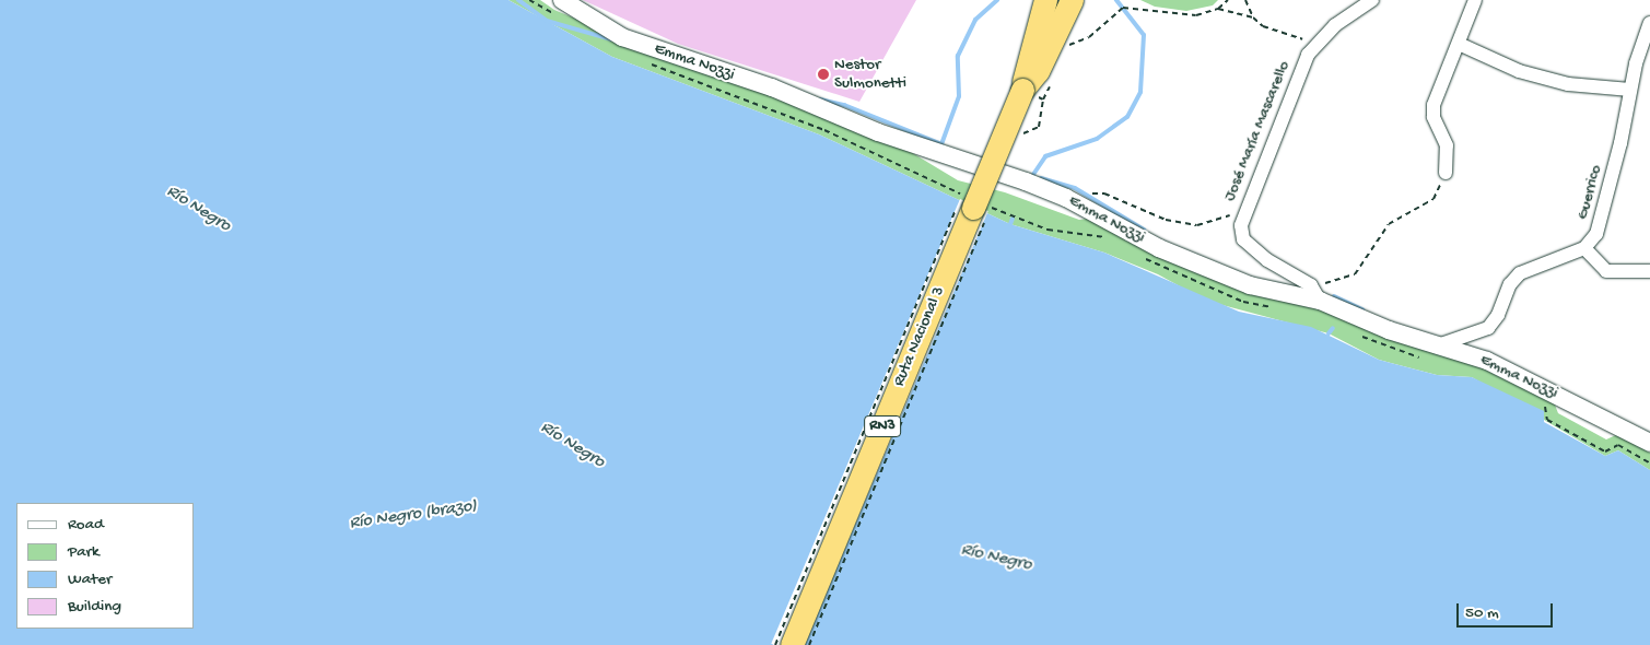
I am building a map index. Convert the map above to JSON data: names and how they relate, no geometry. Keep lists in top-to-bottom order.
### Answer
{
  "streets": {
    "highway": ["Ruta Nacional 3", "RN3"],
    "street": ["Emma Nozzi", "José María Mascarello", "Guerrico"]
  },
  "crossings": [
    ["Emma Nozzi", "José María Mascarello"],
    ["Ruta Nacional 3", "RN3"]
  ],
  "water": ["Río Negro", "Río Negro (brazo)"],
  "places": ["Nestor Sulmonetti"],
  "legend": [
    "Road",
    "Park",
    "Water",
    "Building"
  ],
  "scale_bar": "50 m"
}
